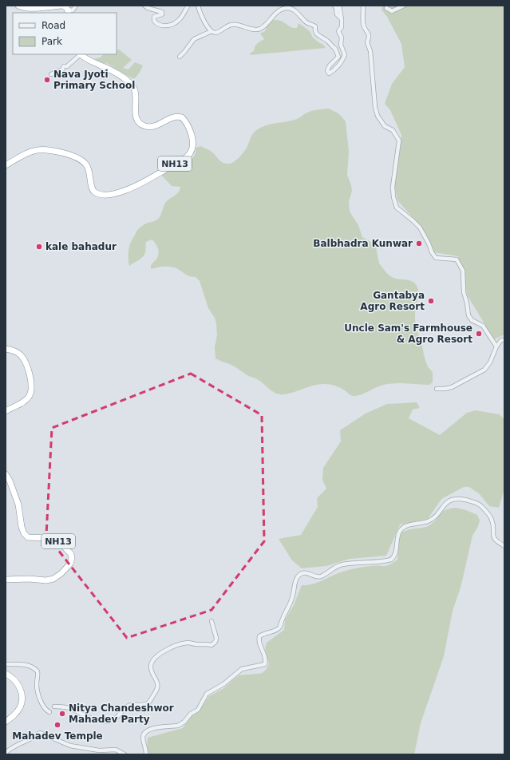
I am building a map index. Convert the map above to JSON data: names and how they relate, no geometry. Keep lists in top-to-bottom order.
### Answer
{
  "streets": {
    "highway": ["NH13"]
  },
  "places": [
    "Nava Jyoti Primary School",
    "Balbhadra Kunwar",
    "kale bahadur",
    "Gantabya Agro Resort",
    "Uncle Sam's Farmhouse & Agro Resort",
    "Nitya Chandeshwor Mahadev Party",
    "Mahadev Temple"
  ],
  "legend": ["Road", "Park"]
}
